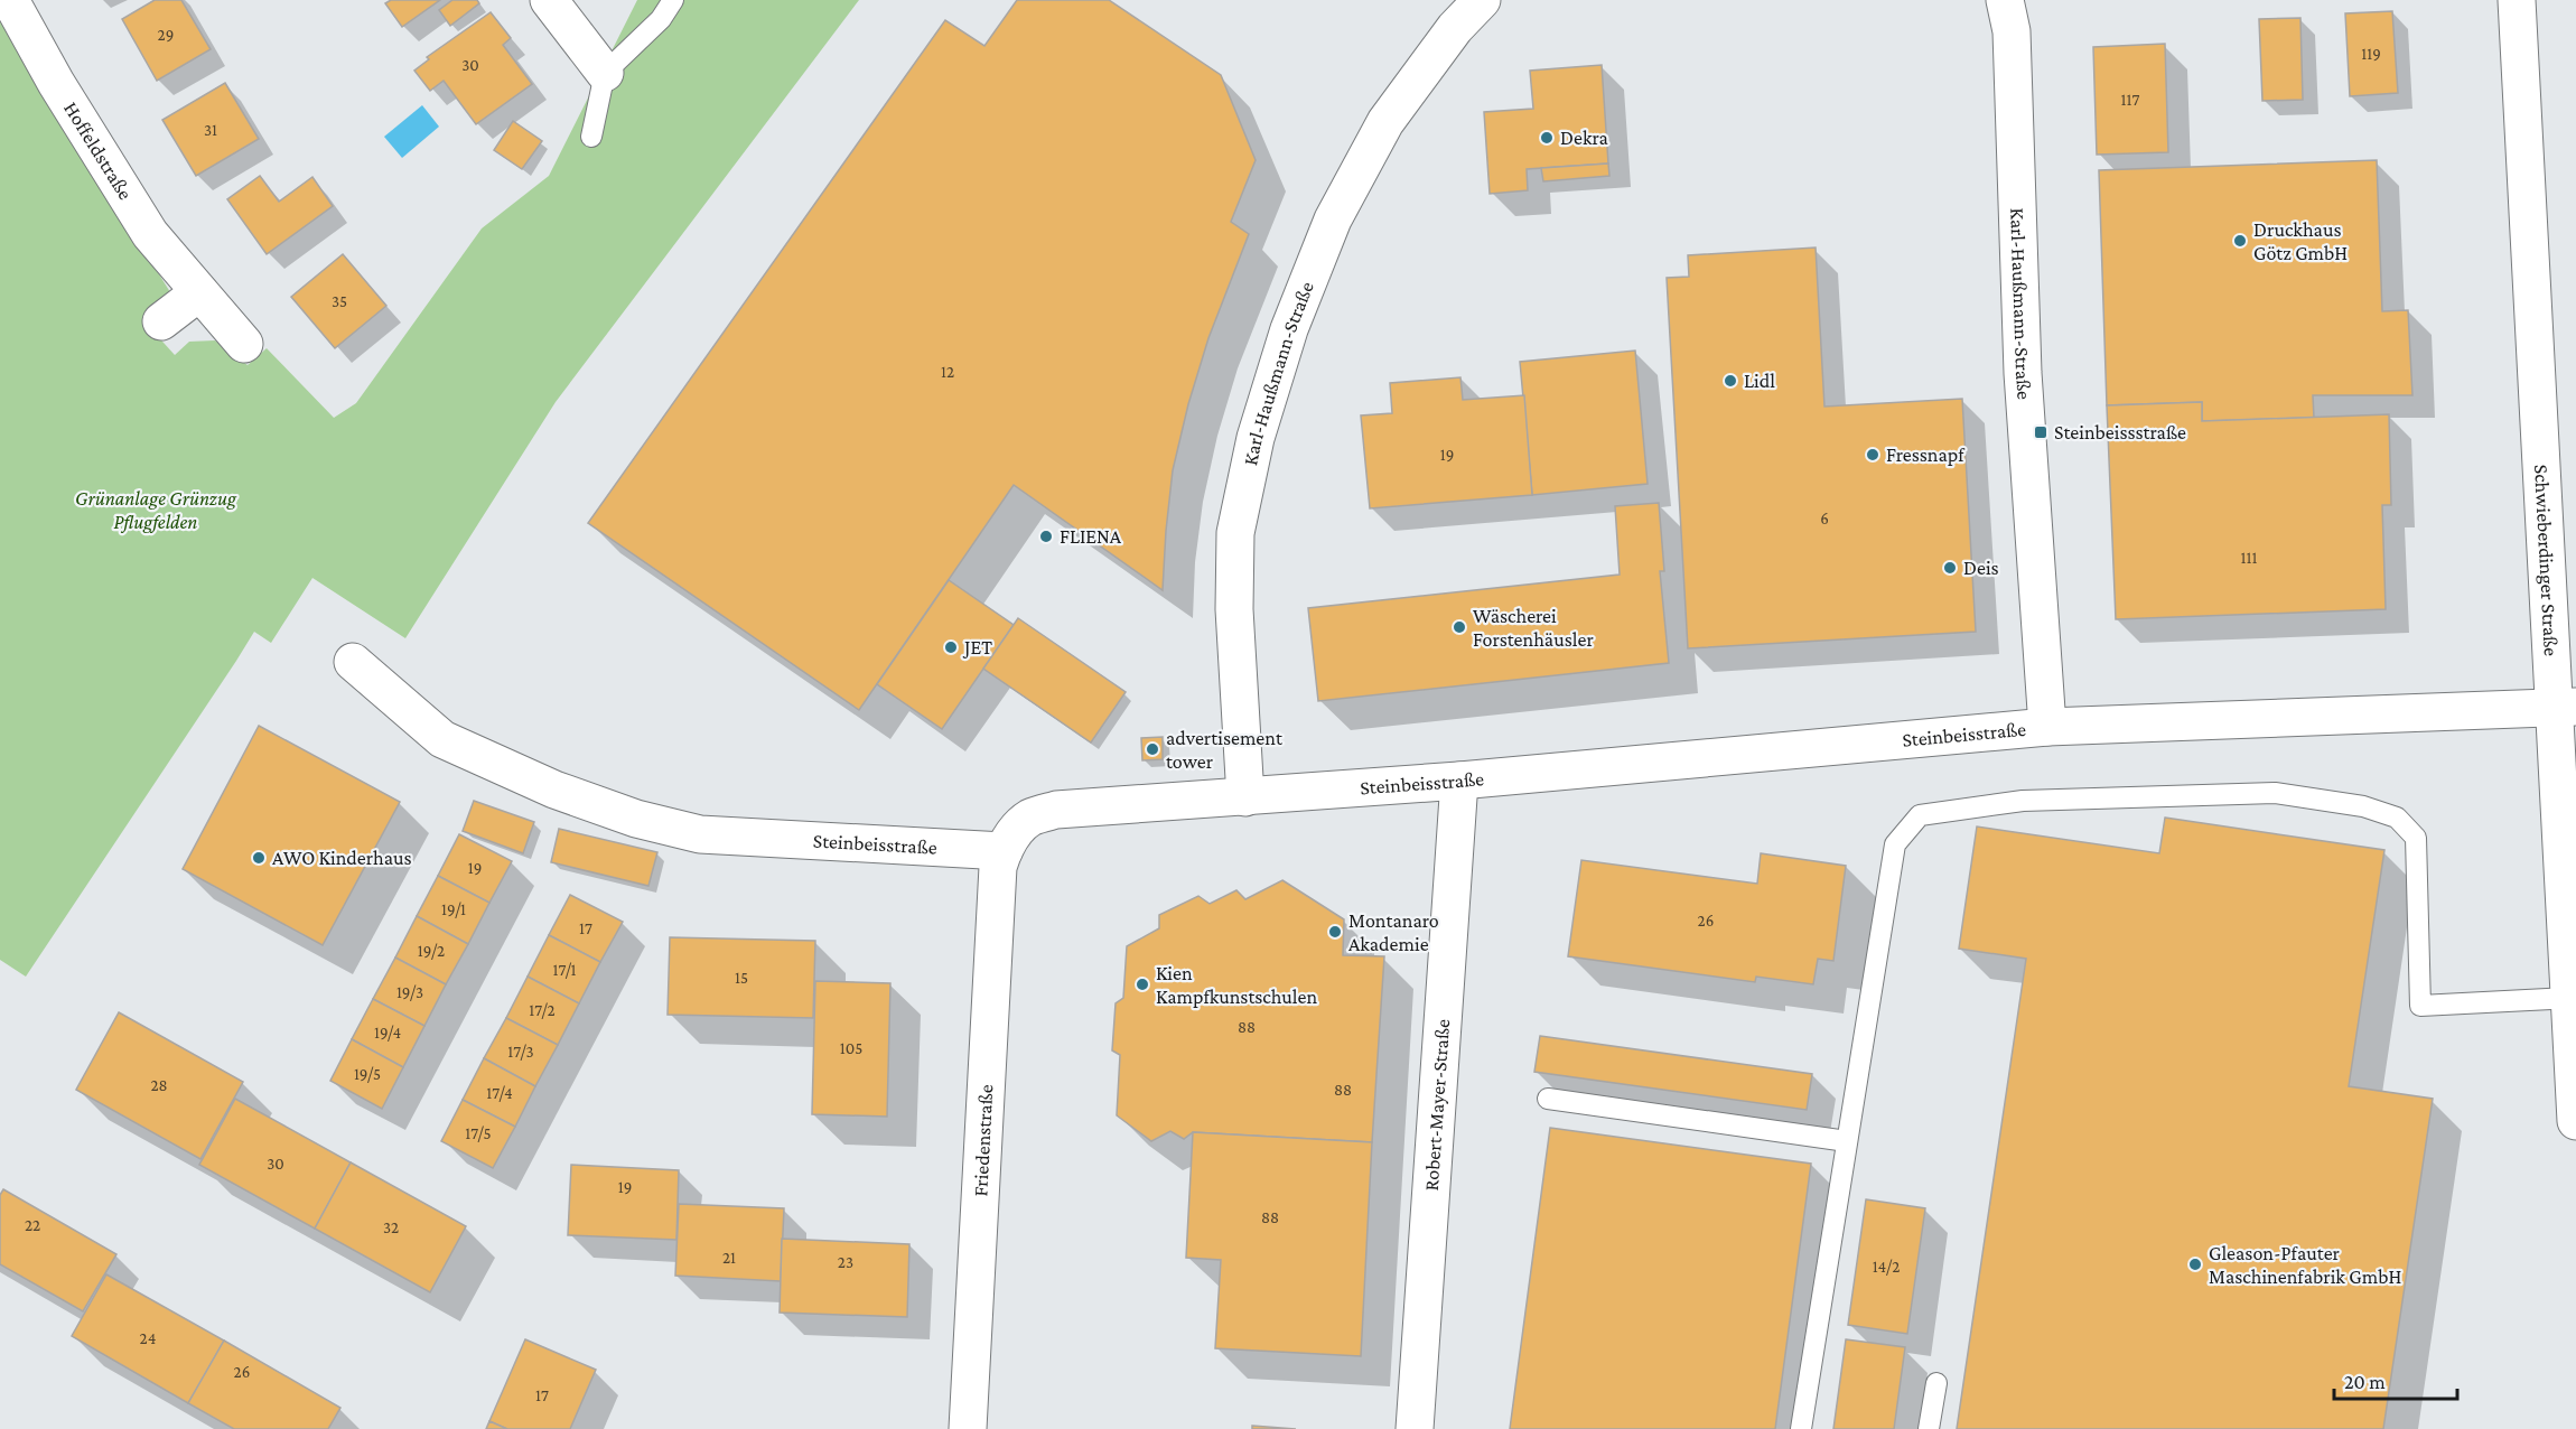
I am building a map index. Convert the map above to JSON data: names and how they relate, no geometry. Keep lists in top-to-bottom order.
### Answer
{
  "streets": {
    "street": [
      "Hoffeldstraße",
      "Karl-Haußmann-Straße",
      "Schwieberdinger Straße",
      "Steinbeisstraße",
      "Robert-Mayer-Straße",
      "Friedenstraße"
    ]
  },
  "crossings": [
    ["Karl-Haußmann-Straße", "Steinbeisstraße"],
    ["Schwieberdinger Straße", "Steinbeisstraße"],
    ["Steinbeisstraße", "Robert-Mayer-Straße"],
    ["Steinbeisstraße", "Friedenstraße"]
  ],
  "parks": ["Grünanlage Grünzug Pflugfelden"],
  "places": {
    "other": [
      "Dekra",
      "Druckhaus Götz GmbH",
      "Lidl",
      "Fressnapf",
      "FLIENA",
      "Deis",
      "Wäscherei Forstenhäusler",
      "JET",
      "advertisement tower",
      "AWO Kinderhaus",
      "Montanaro Akademie",
      "Kien Kampfkunstschulen",
      "Gleason-Pfauter Maschinenfabrik GmbH"
    ],
    "transit": ["Steinbeissstraße"]
  },
  "house_numbers": [
    "29",
    "119",
    "30",
    "117",
    "31",
    "35",
    "12",
    "19",
    "6",
    "111",
    "19",
    "19/1",
    "26",
    "17",
    "19/2",
    "17/1",
    "15",
    "19/3",
    "17/2",
    "88",
    "19/4",
    "105",
    "17/3",
    "19/5",
    "28",
    "88",
    "17/4",
    "17/5",
    "30",
    "19",
    "88",
    "22",
    "32",
    "21",
    "23",
    "14/2",
    "24",
    "26",
    "17"
  ],
  "scale_bar": "20 m"
}
